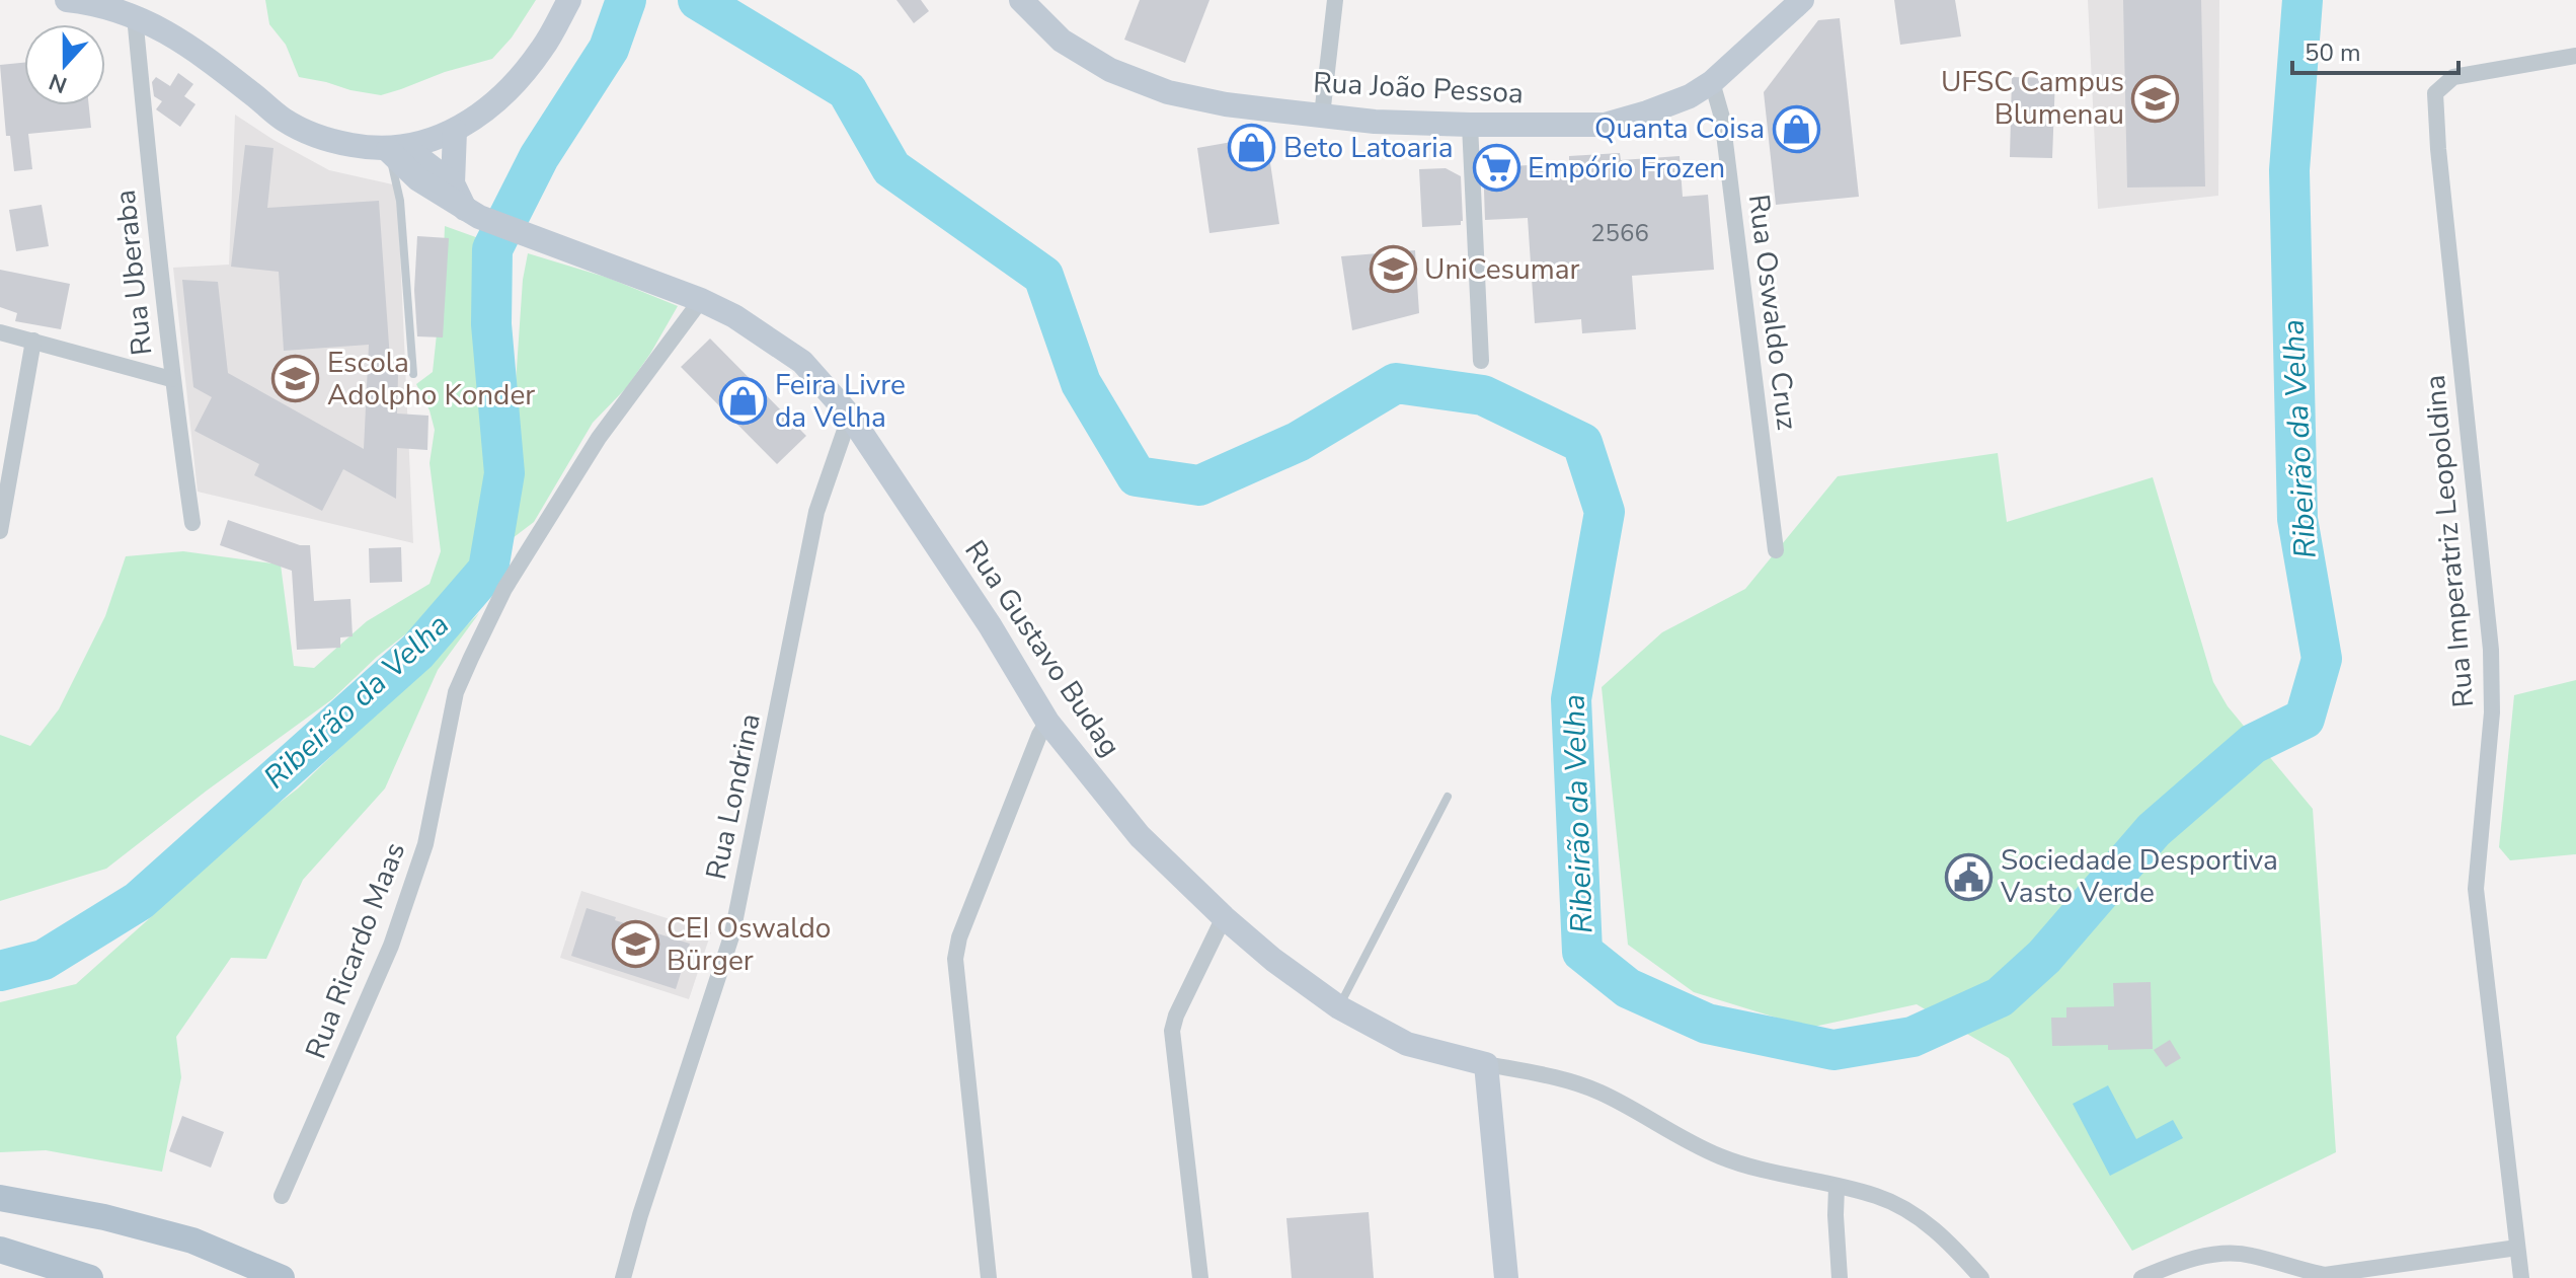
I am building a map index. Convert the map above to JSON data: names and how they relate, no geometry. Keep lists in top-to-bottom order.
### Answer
{
  "streets": {
    "street": [
      "Rua João Pessoa",
      "Rua Uberaba",
      "Rua Oswaldo Cruz",
      "Rua Imperatriz Leopoldina",
      "Rua Gustavo Budag",
      "Rua Londrina",
      "Rua Ricardo Maas"
    ]
  },
  "crossings": [
    ["Rua João Pessoa", "Rua Oswaldo Cruz"],
    ["Rua Gustavo Budag", "Rua Londrina"],
    ["Rua Gustavo Budag", "Rua Ricardo Maas"]
  ],
  "water": ["Ribeirão da Velha"],
  "places": {
    "school or university": [
      "UFSC Campus Blumenau",
      "UniCesumar",
      "Escola Adolpho Konder",
      "CEI Oswaldo Bürger"
    ],
    "shop": ["Quanta Coisa", "Beto Latoaria", "Feira Livre da Velha"],
    "supermarket": ["Empório Frozen"],
    "public building": ["Sociedade Desportiva Vasto Verde"]
  },
  "house_numbers": ["2566"],
  "scale_bar": "50 m",
  "north": "bottom"
}
